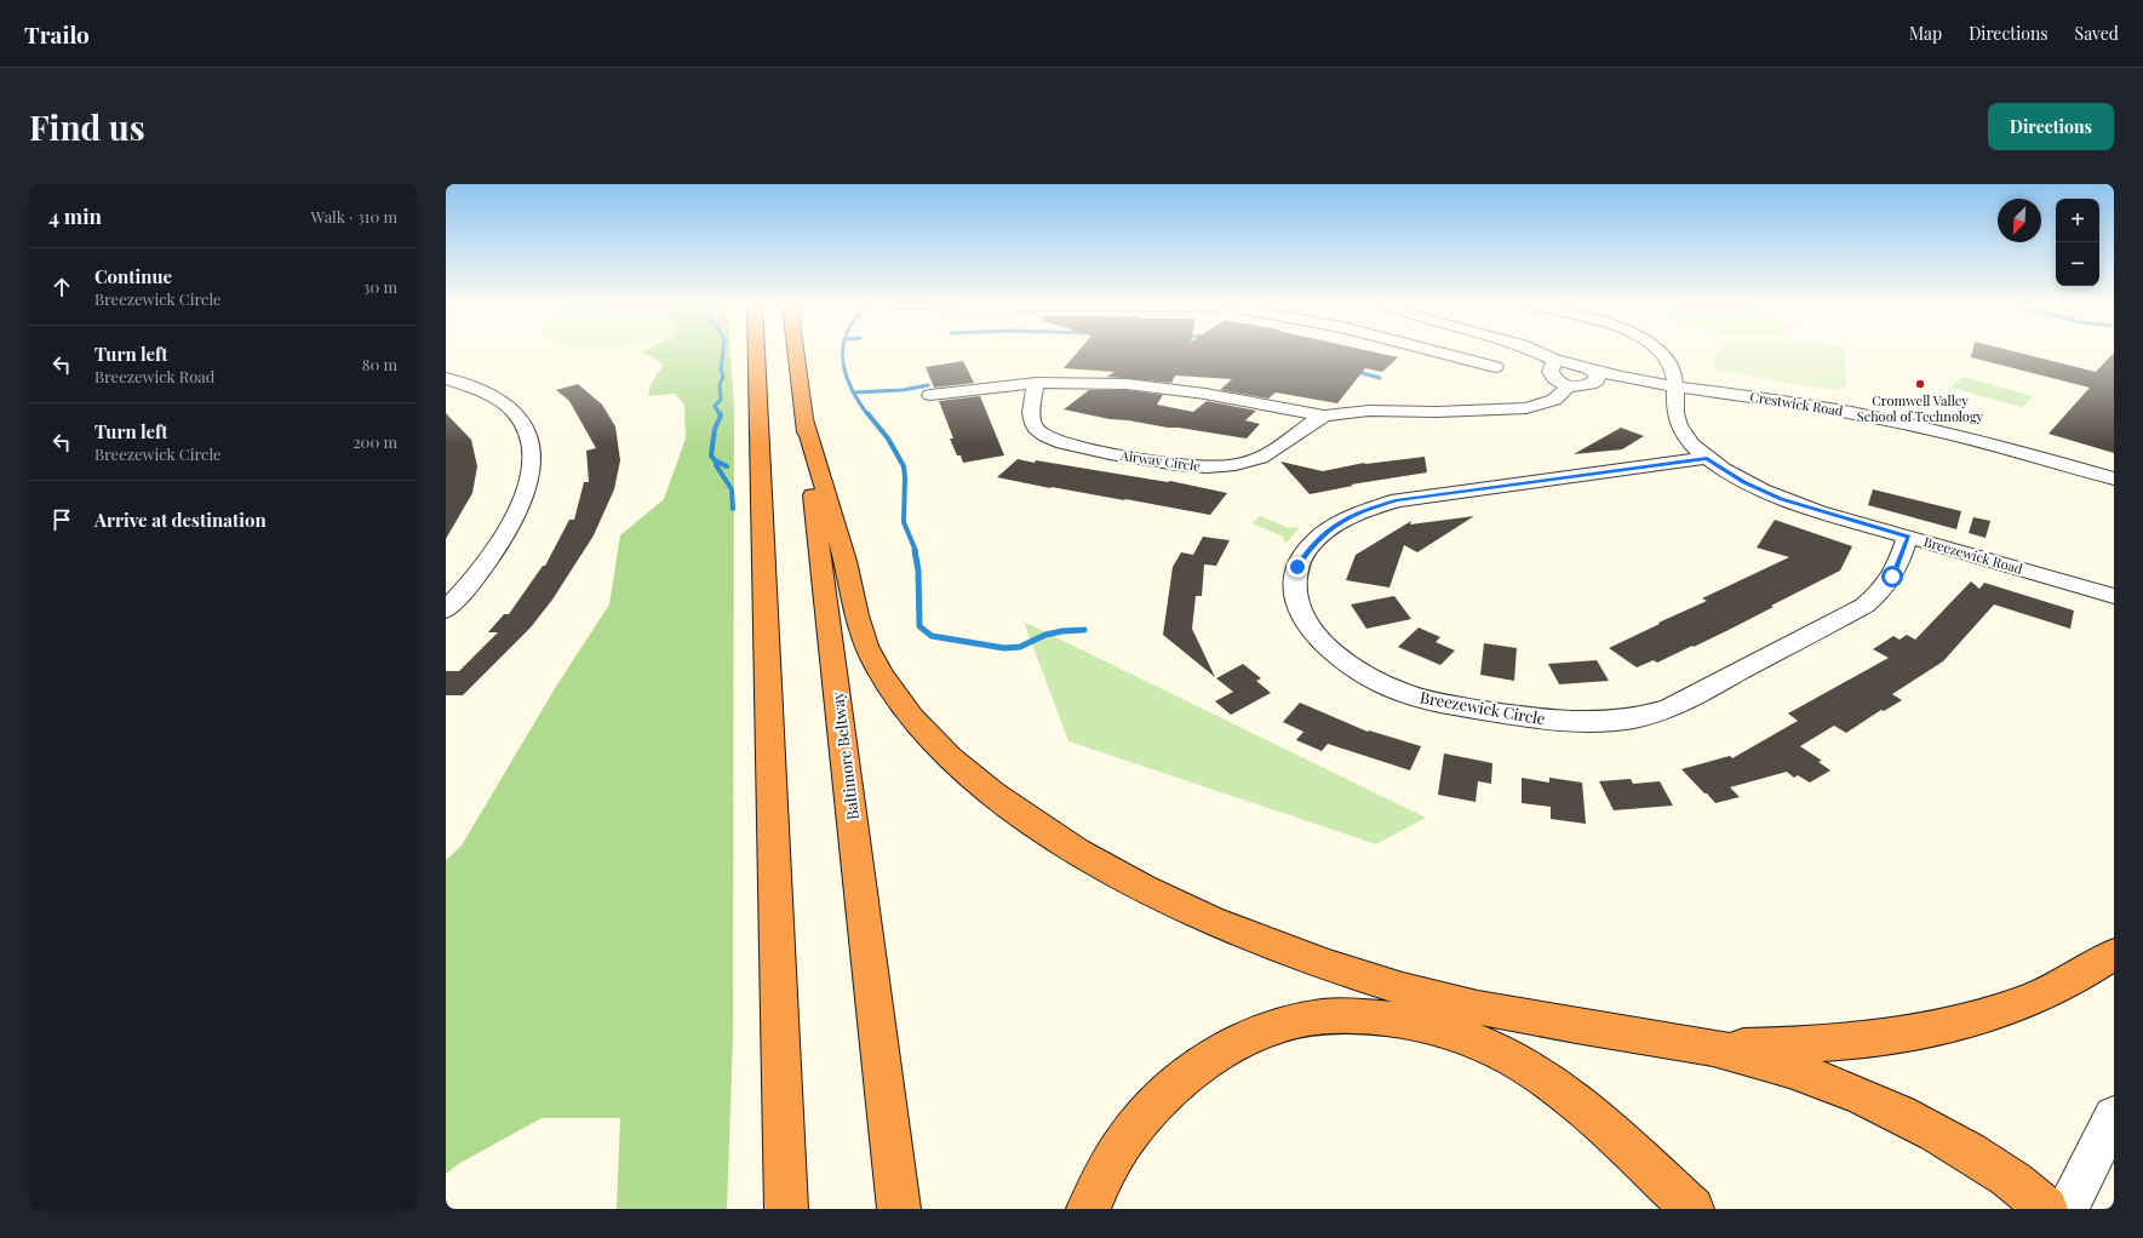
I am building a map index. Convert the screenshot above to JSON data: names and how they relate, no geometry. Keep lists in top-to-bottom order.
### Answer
{
  "streets": {
    "highway": ["Baltimore Beltway"],
    "street": [
      "Crestwick Road",
      "Airway Circle",
      "Breezewick Road",
      "Breezewick Circle"
    ]
  },
  "crossings": [
    ["Crestwick Road", "Breezewick Road"],
    ["Breezewick Road", "Breezewick Circle"]
  ],
  "places": ["Cromwell Valley School of Technology"],
  "north": "bottom left",
  "page": {
    "header": "Trailo",
    "nav": ["Map", "Directions", "Saved"],
    "buttons": "Directions",
    "title": "Find us",
    "heading": ["4 min", "Walk · 310 m"],
    "map_buttons": ["+", "−"],
    "list": [
      ["Continue", "Breezewick Circle", "30 m"],
      ["Turn left", "Breezewick Road", "80 m"],
      ["Turn left", "Breezewick Circle", "200 m"],
      "Arrive at destination"
    ]
  }
}
